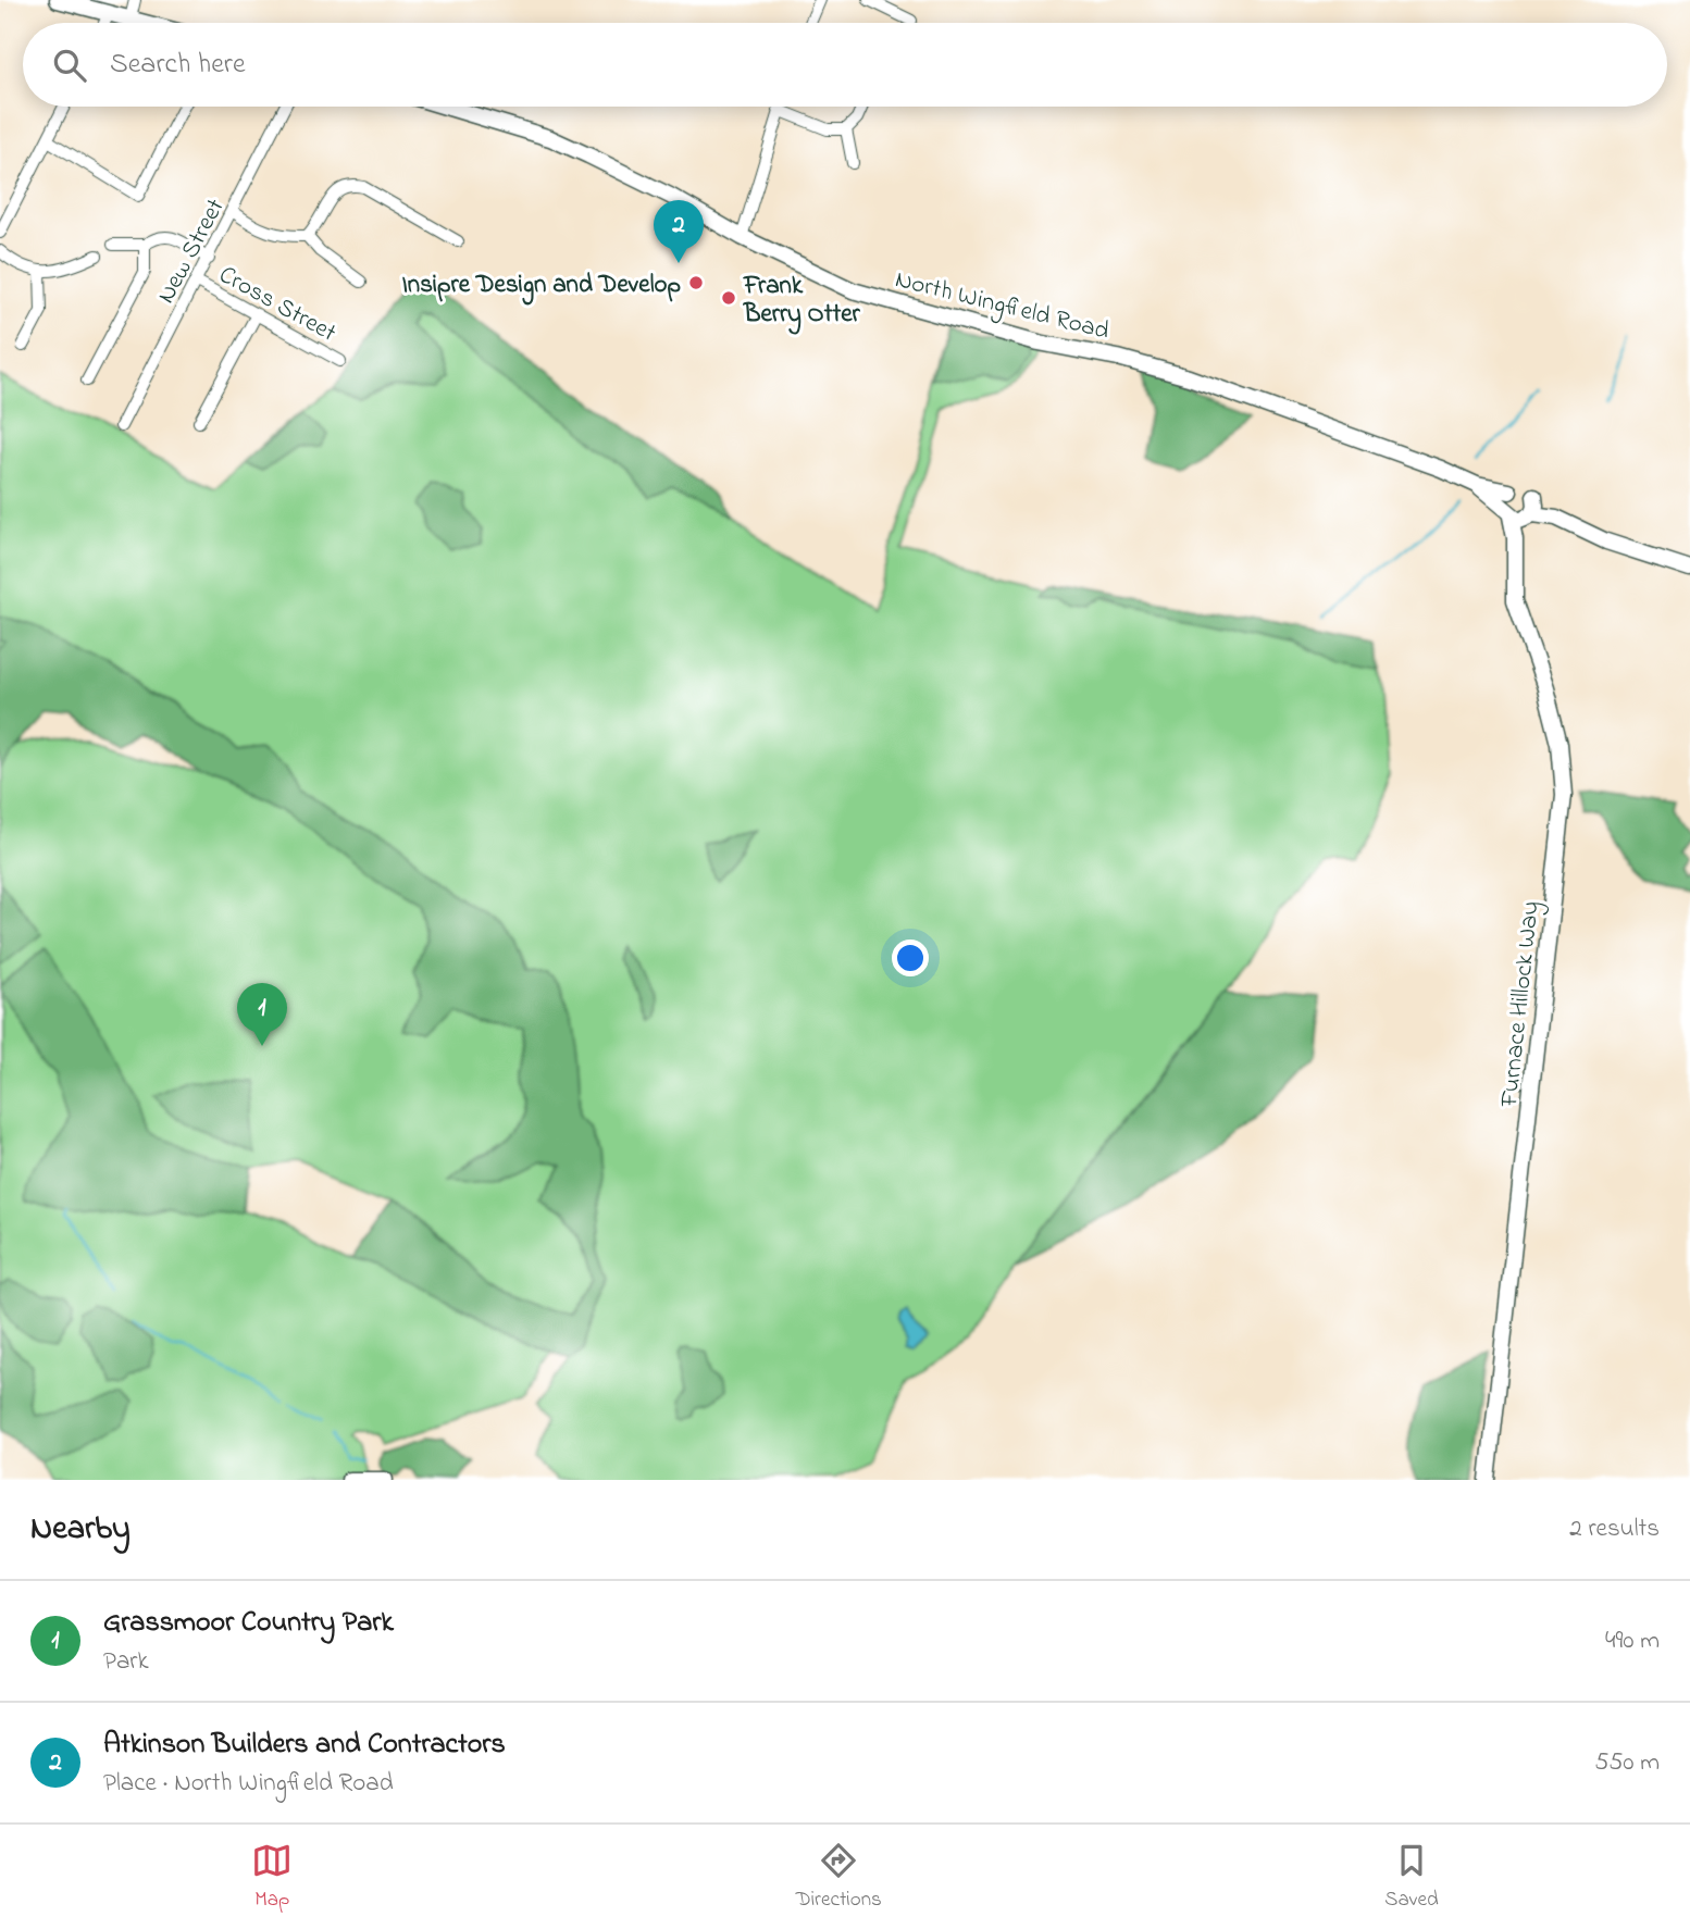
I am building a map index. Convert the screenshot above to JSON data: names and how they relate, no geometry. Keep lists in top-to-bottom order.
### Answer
{
  "streets": {
    "main road": ["North Wingfield Road", "Furnace Hillock Way"],
    "street": ["New Street", "Cross Street"]
  },
  "crossings": [
    ["New Street", "Cross Street"],
    ["North Wingfield Road", "Furnace Hillock Way"]
  ],
  "places": ["Insipre Design and Develop", "Frank Berry Otter"],
  "page": {
    "search": "Search here",
    "pins": ["2", "1"],
    "heading": ["Nearby", "2 results"],
    "list": [
      {
        "mark": "1",
        "name": "Grassmoor Country Park",
        "note": "Park",
        "value": "490 m"
      },
      {
        "mark": "2",
        "name": "Atkinson Builders and Contractors",
        "note": "Place · North Wingfield Road",
        "value": "550 m"
      }
    ],
    "nav": ["Map", "Directions", "Saved"]
  }
}
